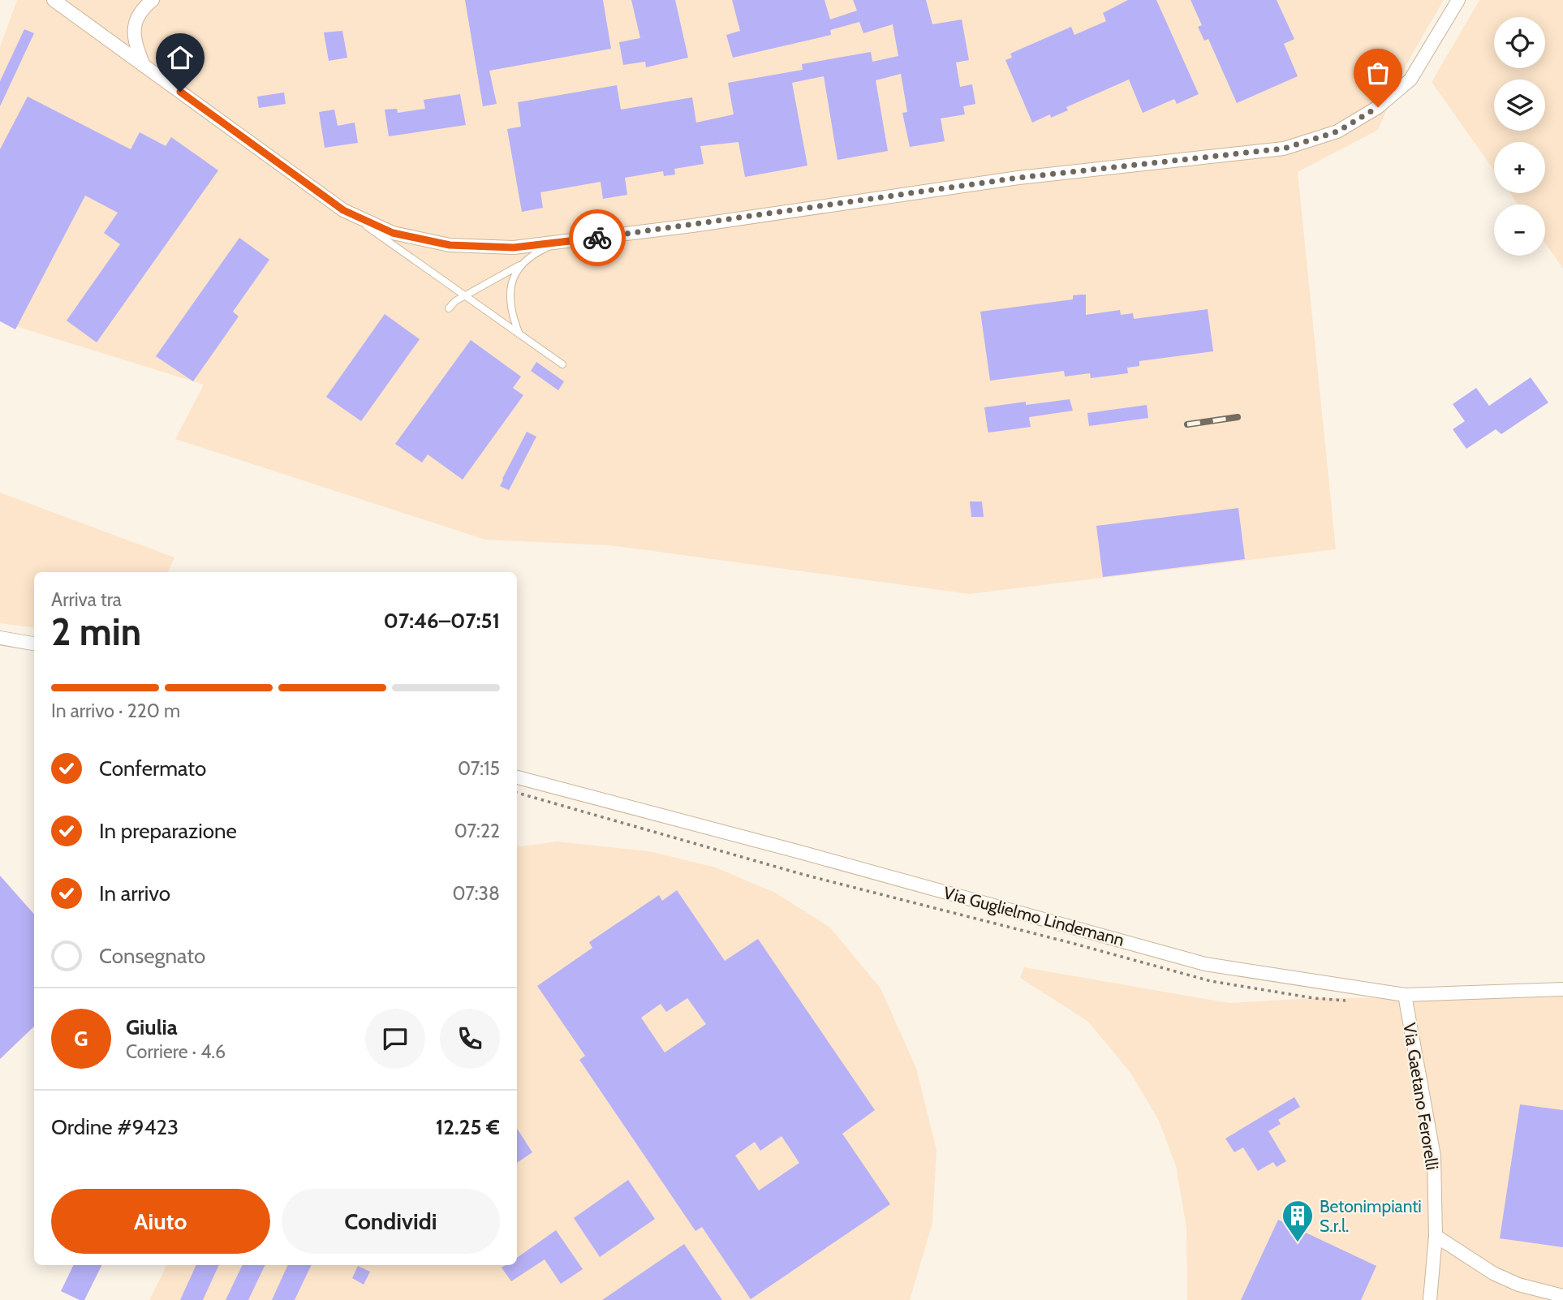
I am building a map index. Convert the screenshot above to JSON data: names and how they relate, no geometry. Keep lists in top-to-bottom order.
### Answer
{
  "streets": {
    "street": ["Via Guglielmo Lindemann", "Via Gaetano Ferorelli"]
  },
  "crossings": [
    ["Via Guglielmo Lindemann", "Via Gaetano Ferorelli"]
  ],
  "places": {
    "building": ["Betonimpianti S.r.l."]
  },
  "page": {
    "map_buttons": ["+", "−"],
    "heading": ["2 min", "Arriva tra", "07:46–07:51"],
    "panel": [
      "Giulia",
      "Corriere · 4.6",
      "Ordine #9423",
      "12.25 €"
    ],
    "bar": "In arrivo · 220 m",
    "list": [
      ["Confermato", "07:15"],
      ["In preparazione", "07:22"],
      ["In arrivo", "07:38"],
      "Consegnato"
    ],
    "round": "G",
    "buttons": ["Aiuto", "Condividi"]
  }
}
